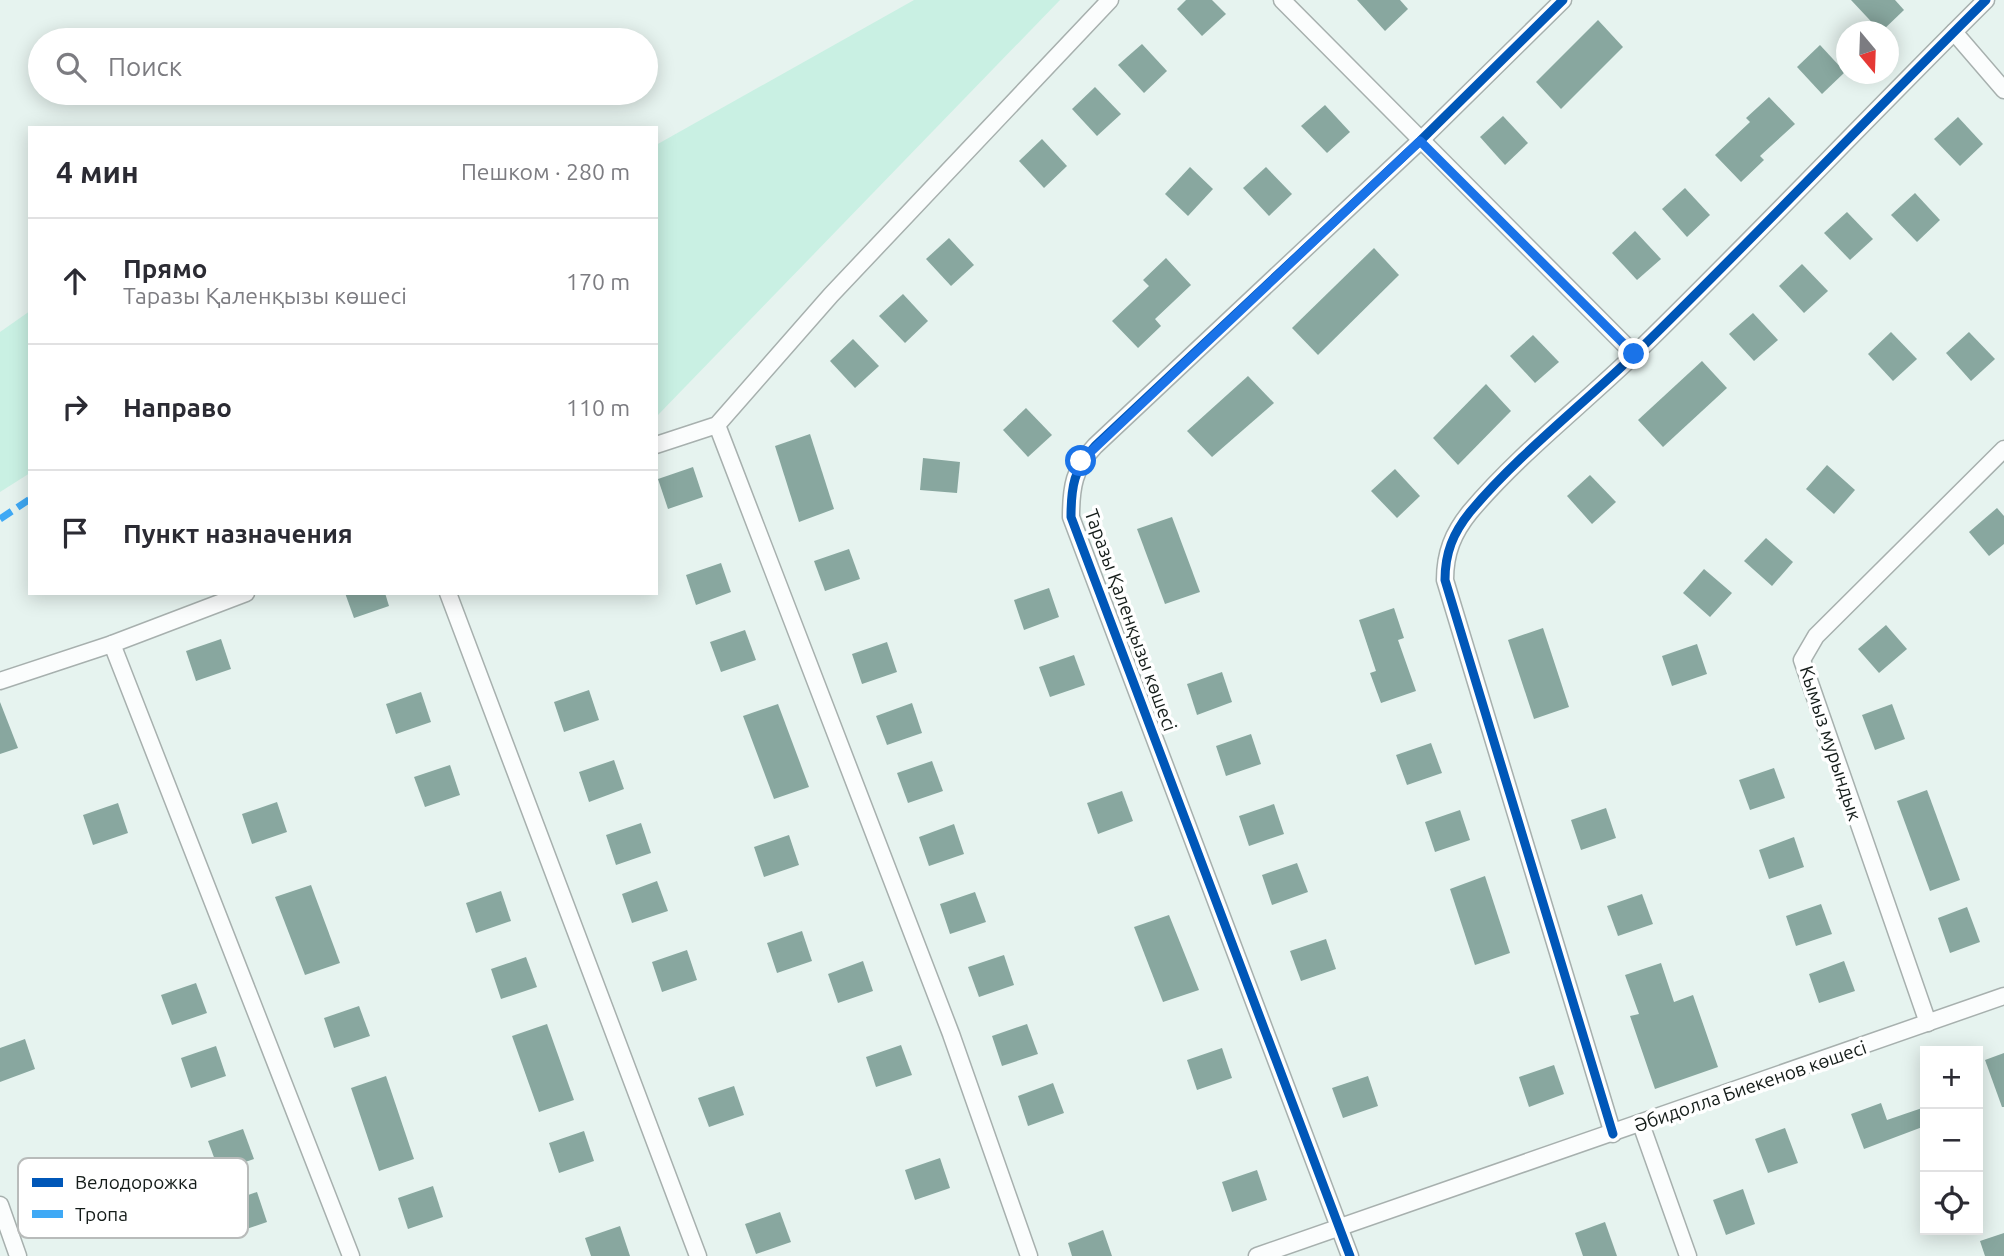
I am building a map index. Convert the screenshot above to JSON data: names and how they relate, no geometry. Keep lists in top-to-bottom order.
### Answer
{
  "streets": {
    "street": ["Таразы Қаленқызы көшесі", "Кымыз мурындык", "Әбидолла Биекенов көшесі"]
  },
  "crossings": [
    ["Таразы Қаленқызы көшесі", "Әбидолла Биекенов көшесі"],
    ["Кымыз мурындык", "Әбидолла Биекенов көшесі"]
  ],
  "legend": ["Велодорожка", "Тропа"],
  "north": "bottom",
  "page": {
    "search": "Поиск",
    "heading": ["4 мин", "Пешком · 280 m"],
    "list": [
      ["Прямо", "Таразы Қаленқызы көшесі", "170 m"],
      ["Направо", "110 m"],
      "Пункт назначения"
    ],
    "map_buttons": ["+", "−"]
  }
}
